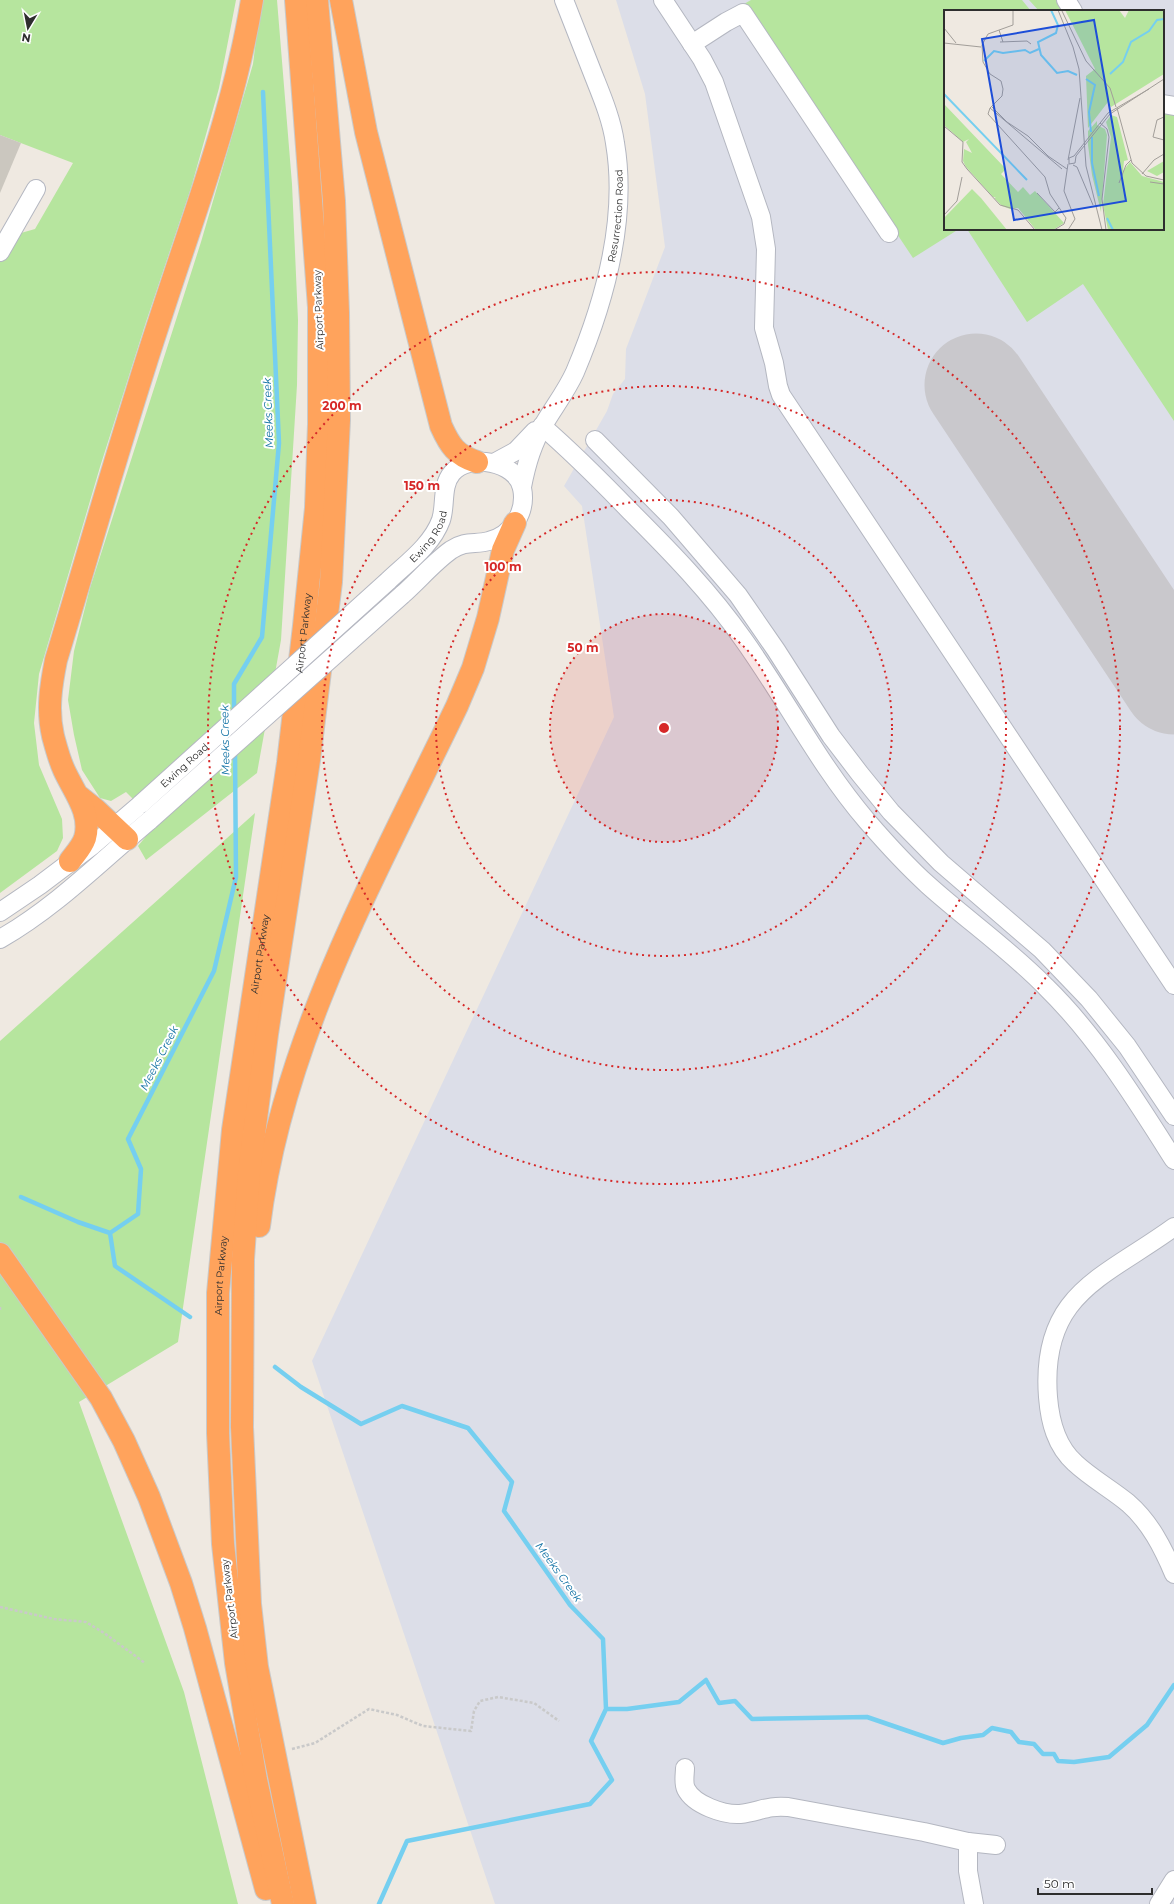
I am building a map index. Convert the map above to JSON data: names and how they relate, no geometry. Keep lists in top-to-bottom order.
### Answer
{
  "streets": {
    "highway": ["Airport Parkway"],
    "street": ["Resurrection Road", "Ewing Road"]
  },
  "crossings": [
    ["Resurrection Road", "Ewing Road"]
  ],
  "water": ["Meeks Creek"],
  "scale_bar": "50 m",
  "north": "bottom",
  "rings": [
    "200 m",
    "150 m",
    "100 m",
    "50 m"
  ]
}
